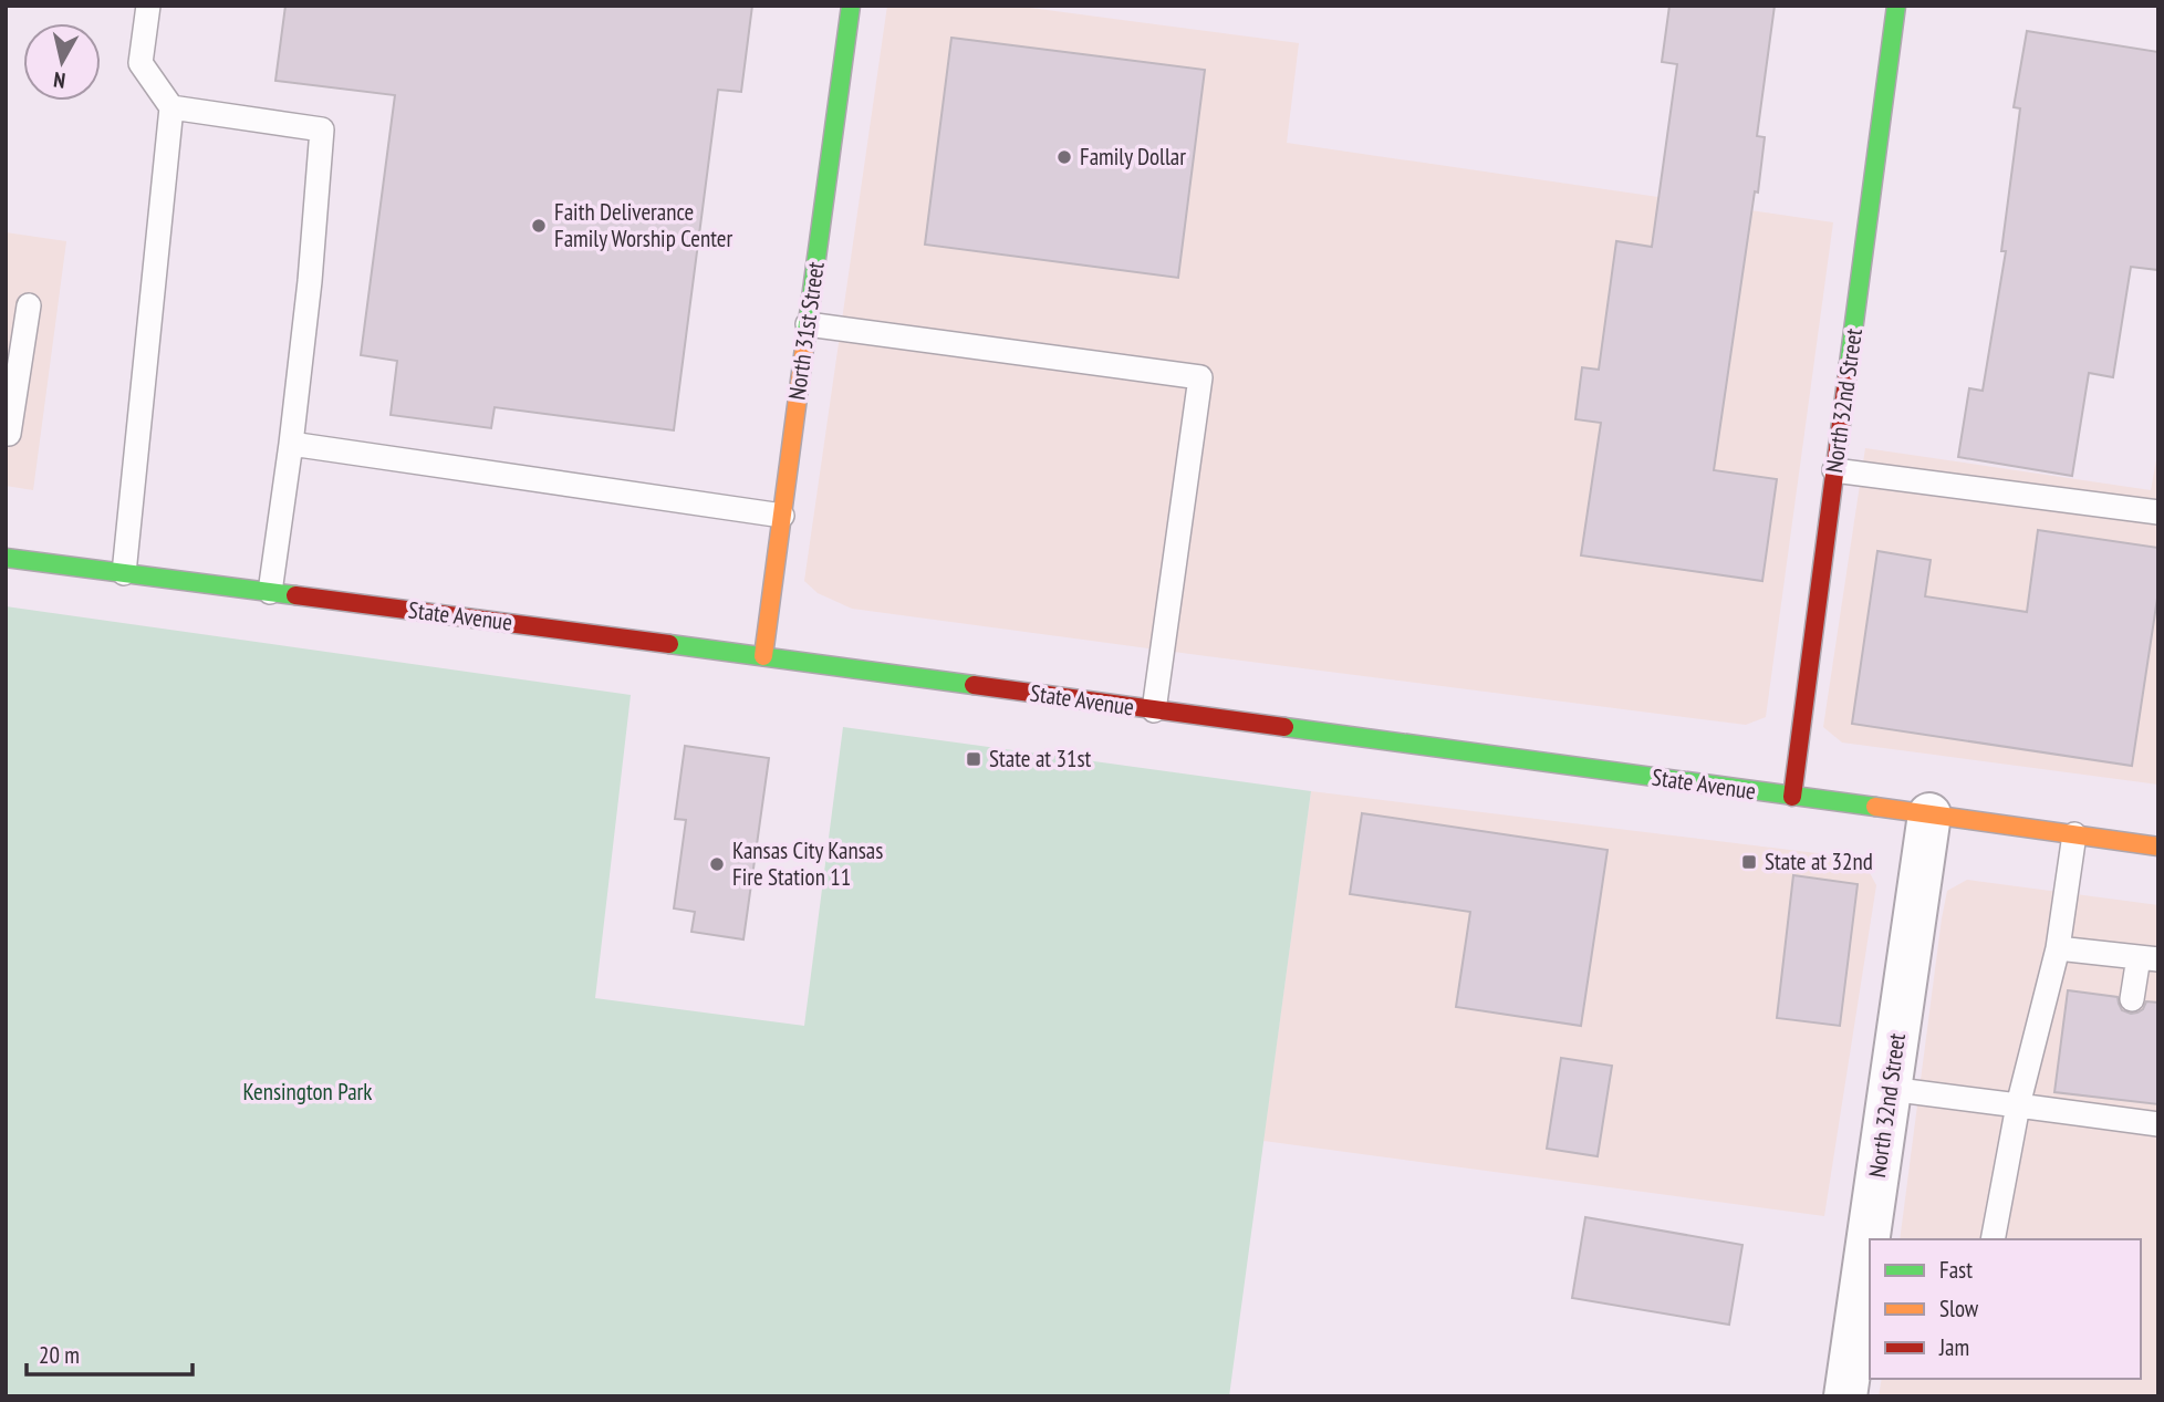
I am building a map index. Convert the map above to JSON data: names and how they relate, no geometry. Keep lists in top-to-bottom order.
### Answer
{
  "streets": {
    "main road": ["North 31st Street", "North 32nd Street", "State Avenue"]
  },
  "crossings": [
    ["North 31st Street", "State Avenue"],
    ["North 32nd Street", "State Avenue"]
  ],
  "parks": ["Kensington Park"],
  "places": {
    "other": ["Family Dollar", "Faith Deliverance Family Worship Center", "Kansas City Kansas Fire Station 11"],
    "transit": ["State at 31st", "State at 32nd"]
  },
  "legend": ["Fast", "Slow", "Jam"],
  "scale_bar": "20 m",
  "north": "bottom"
}
